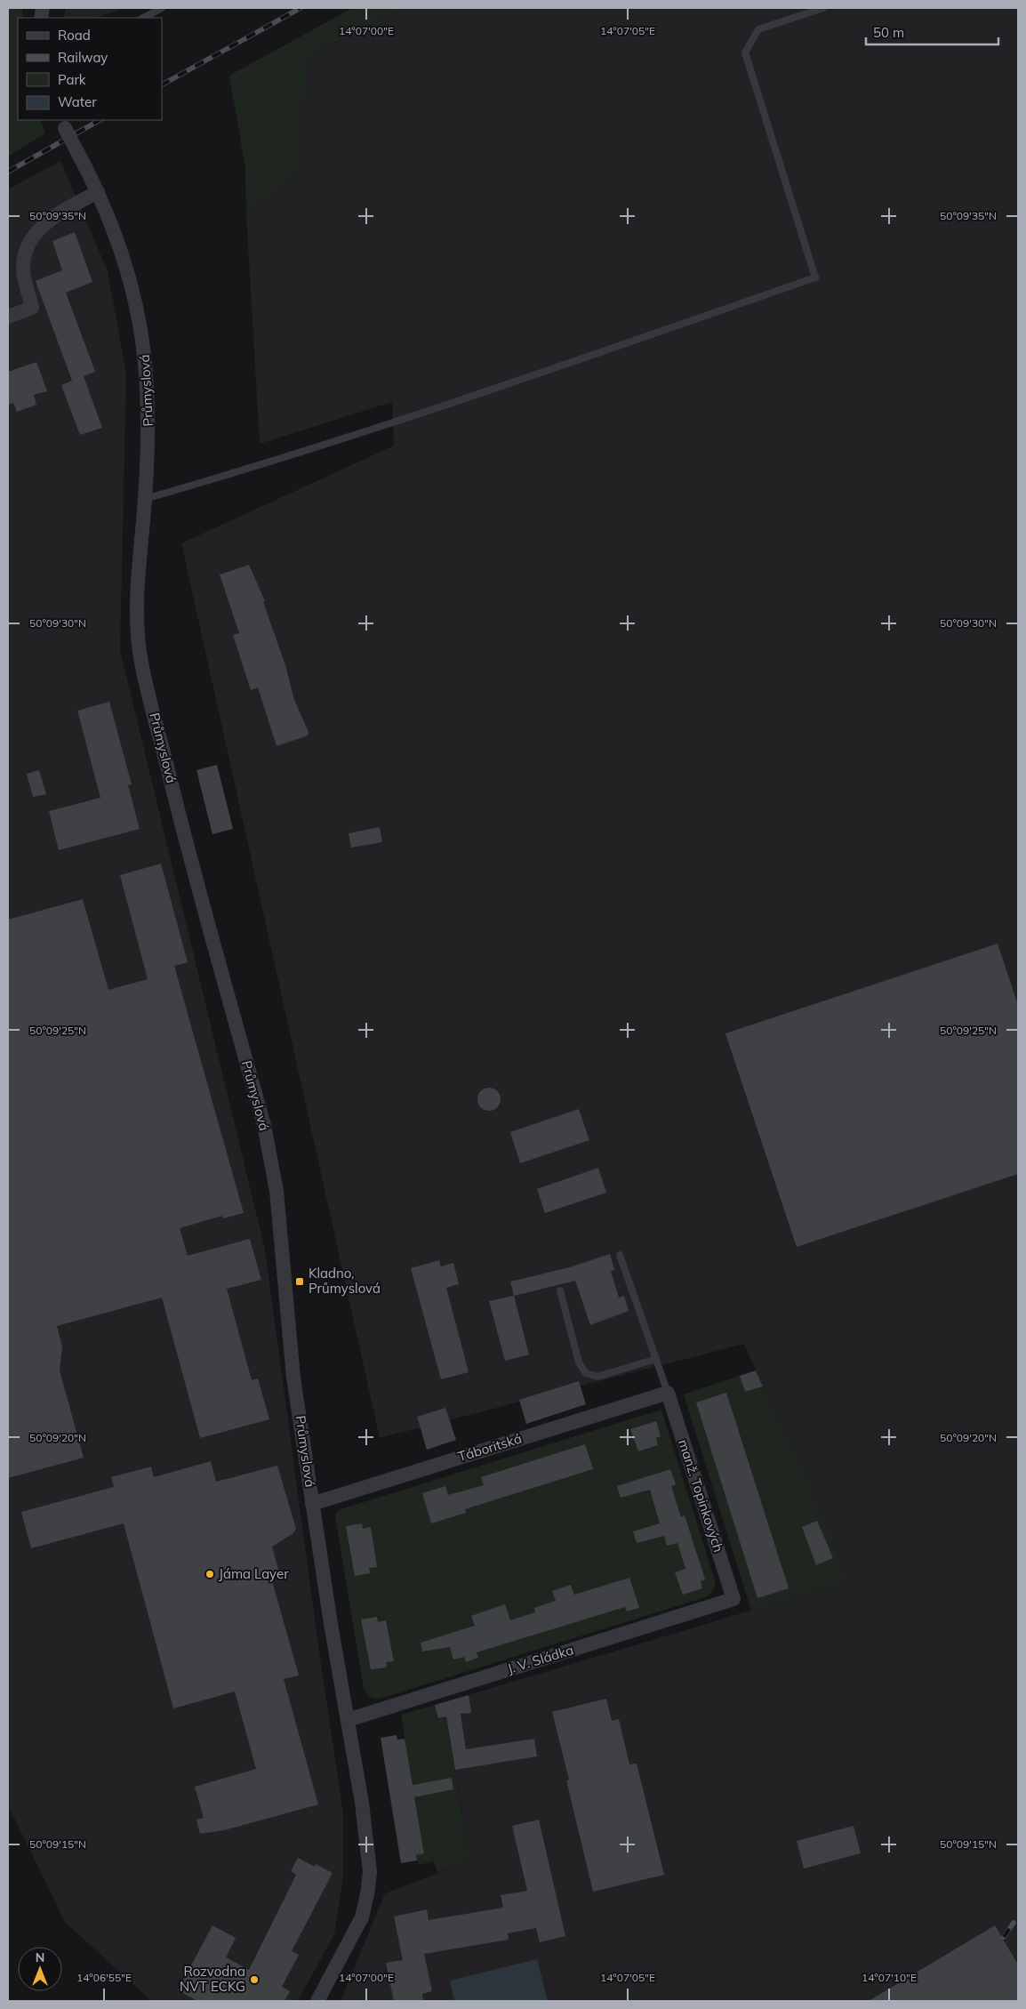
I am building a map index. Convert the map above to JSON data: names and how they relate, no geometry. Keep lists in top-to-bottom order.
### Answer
{
  "streets": {
    "street": [
      "Průmyslová",
      "Táboritská",
      "manž. Topinkových",
      "J. V. Sládka"
    ]
  },
  "crossings": [
    ["Průmyslová", "Táboritská"],
    ["Průmyslová", "J. V. Sládka"],
    ["Táboritská", "manž. Topinkových"],
    ["manž. Topinkových", "J. V. Sládka"]
  ],
  "places": {
    "transit": ["Kladno, Průmyslová"],
    "other": ["Jáma Layer", "Rozvodna NVT ECKG"]
  },
  "legend": [
    "Road",
    "Railway",
    "Park",
    "Water"
  ],
  "scale_bar": "50 m",
  "north": "top",
  "coordinates": [
    "14°07'00\"E",
    "14°07'05\"E",
    "50°09'35\"N",
    "50°09'30\"N",
    "50°09'25\"N",
    "50°09'20\"N",
    "50°09'15\"N",
    "14°06'55\"E",
    "14°07'10\"E"
  ]
}
